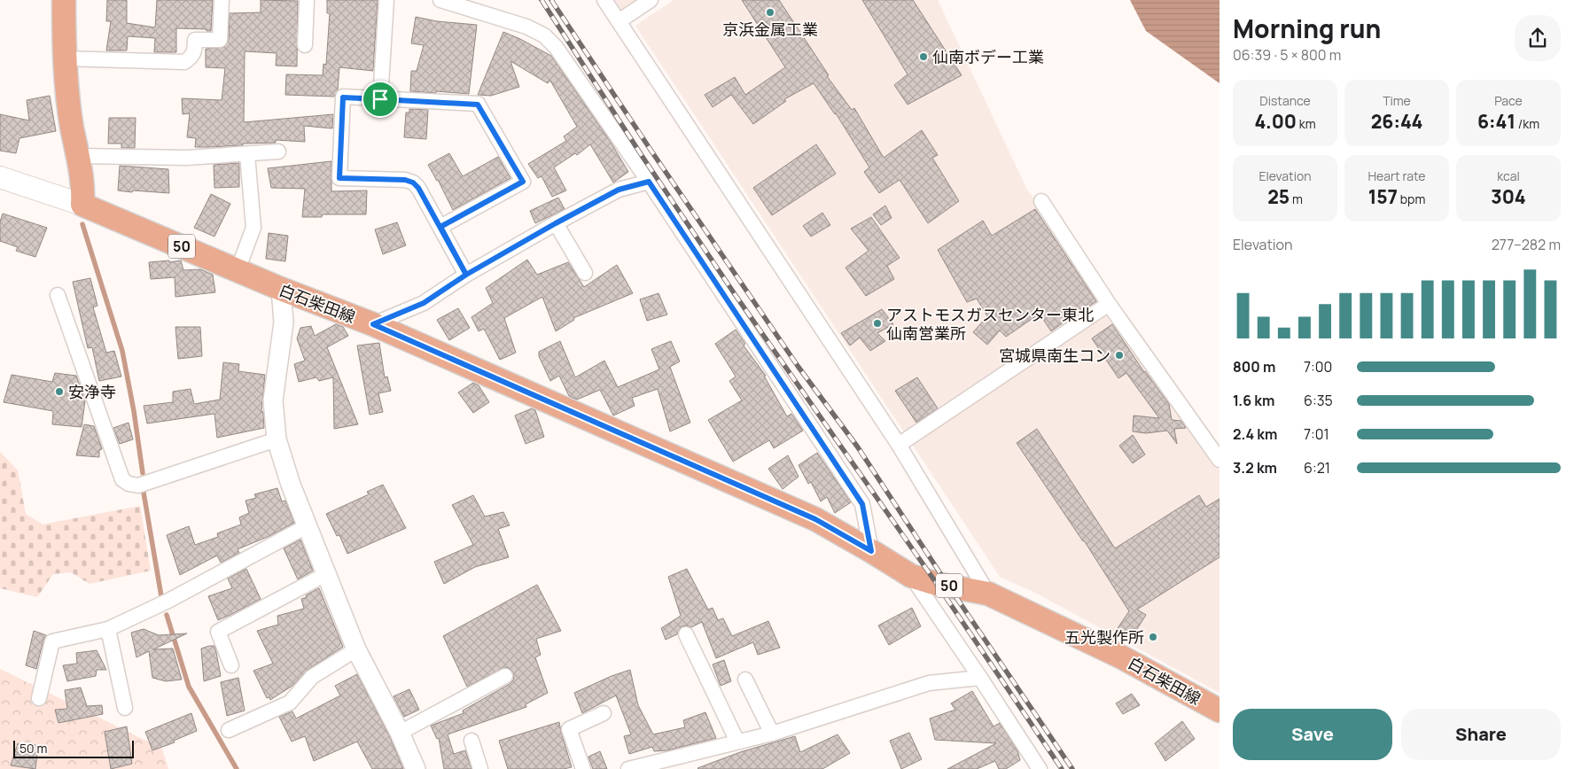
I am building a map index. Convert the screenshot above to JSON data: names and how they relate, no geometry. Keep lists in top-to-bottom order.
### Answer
{
  "streets": {
    "main road": ["50", "白石柴田線"]
  },
  "places": [
    "京浜金属工業",
    "仙南ボデー工業",
    "アストモスガスセンター東北 仙南営業所",
    "宮城県南生コン",
    "安浄寺",
    "五光製作所"
  ],
  "scale_bar": "50 m",
  "page": {
    "heading": ["Morning run", "06:39 · 5 × 800 m"],
    "stats": [
      ["Distance", "4.00 km"],
      ["Time", "26:44"],
      ["Pace", "6:41 /km"],
      ["Elevation", "25 m"],
      ["Heart rate", "157 bpm"],
      ["kcal", "304"]
    ],
    "chart": ["Elevation", "277–282 m"],
    "list": [
      {
        "name": "800 m",
        "note": "7:00"
      },
      {
        "name": "1.6 km",
        "note": "6:35"
      },
      {
        "name": "2.4 km",
        "note": "7:01"
      },
      {
        "name": "3.2 km",
        "note": "6:21"
      }
    ],
    "buttons": ["Save", "Share"],
    "scale": "50 m"
  }
}
